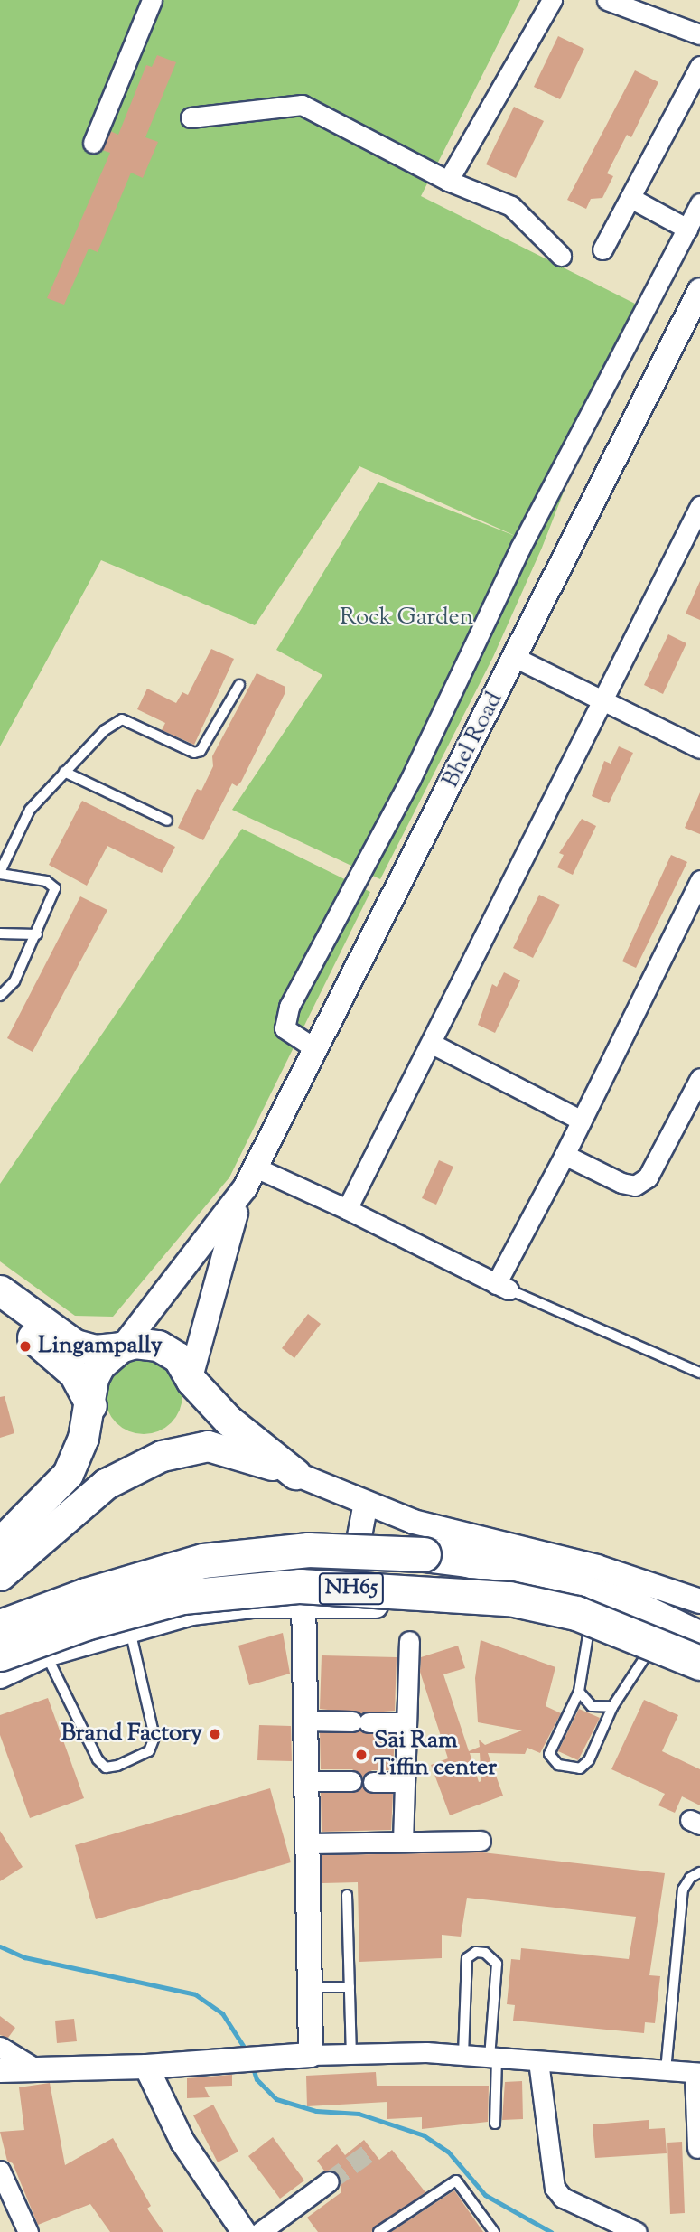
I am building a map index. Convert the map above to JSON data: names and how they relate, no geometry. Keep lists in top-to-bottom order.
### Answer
{
  "streets": {
    "highway": ["NH65"],
    "street": ["Bhel Road"]
  },
  "parks": ["Rock Garden"],
  "places": ["Lingampally", "Brand Factory", "Sai Ram Tiffin center"]
}
